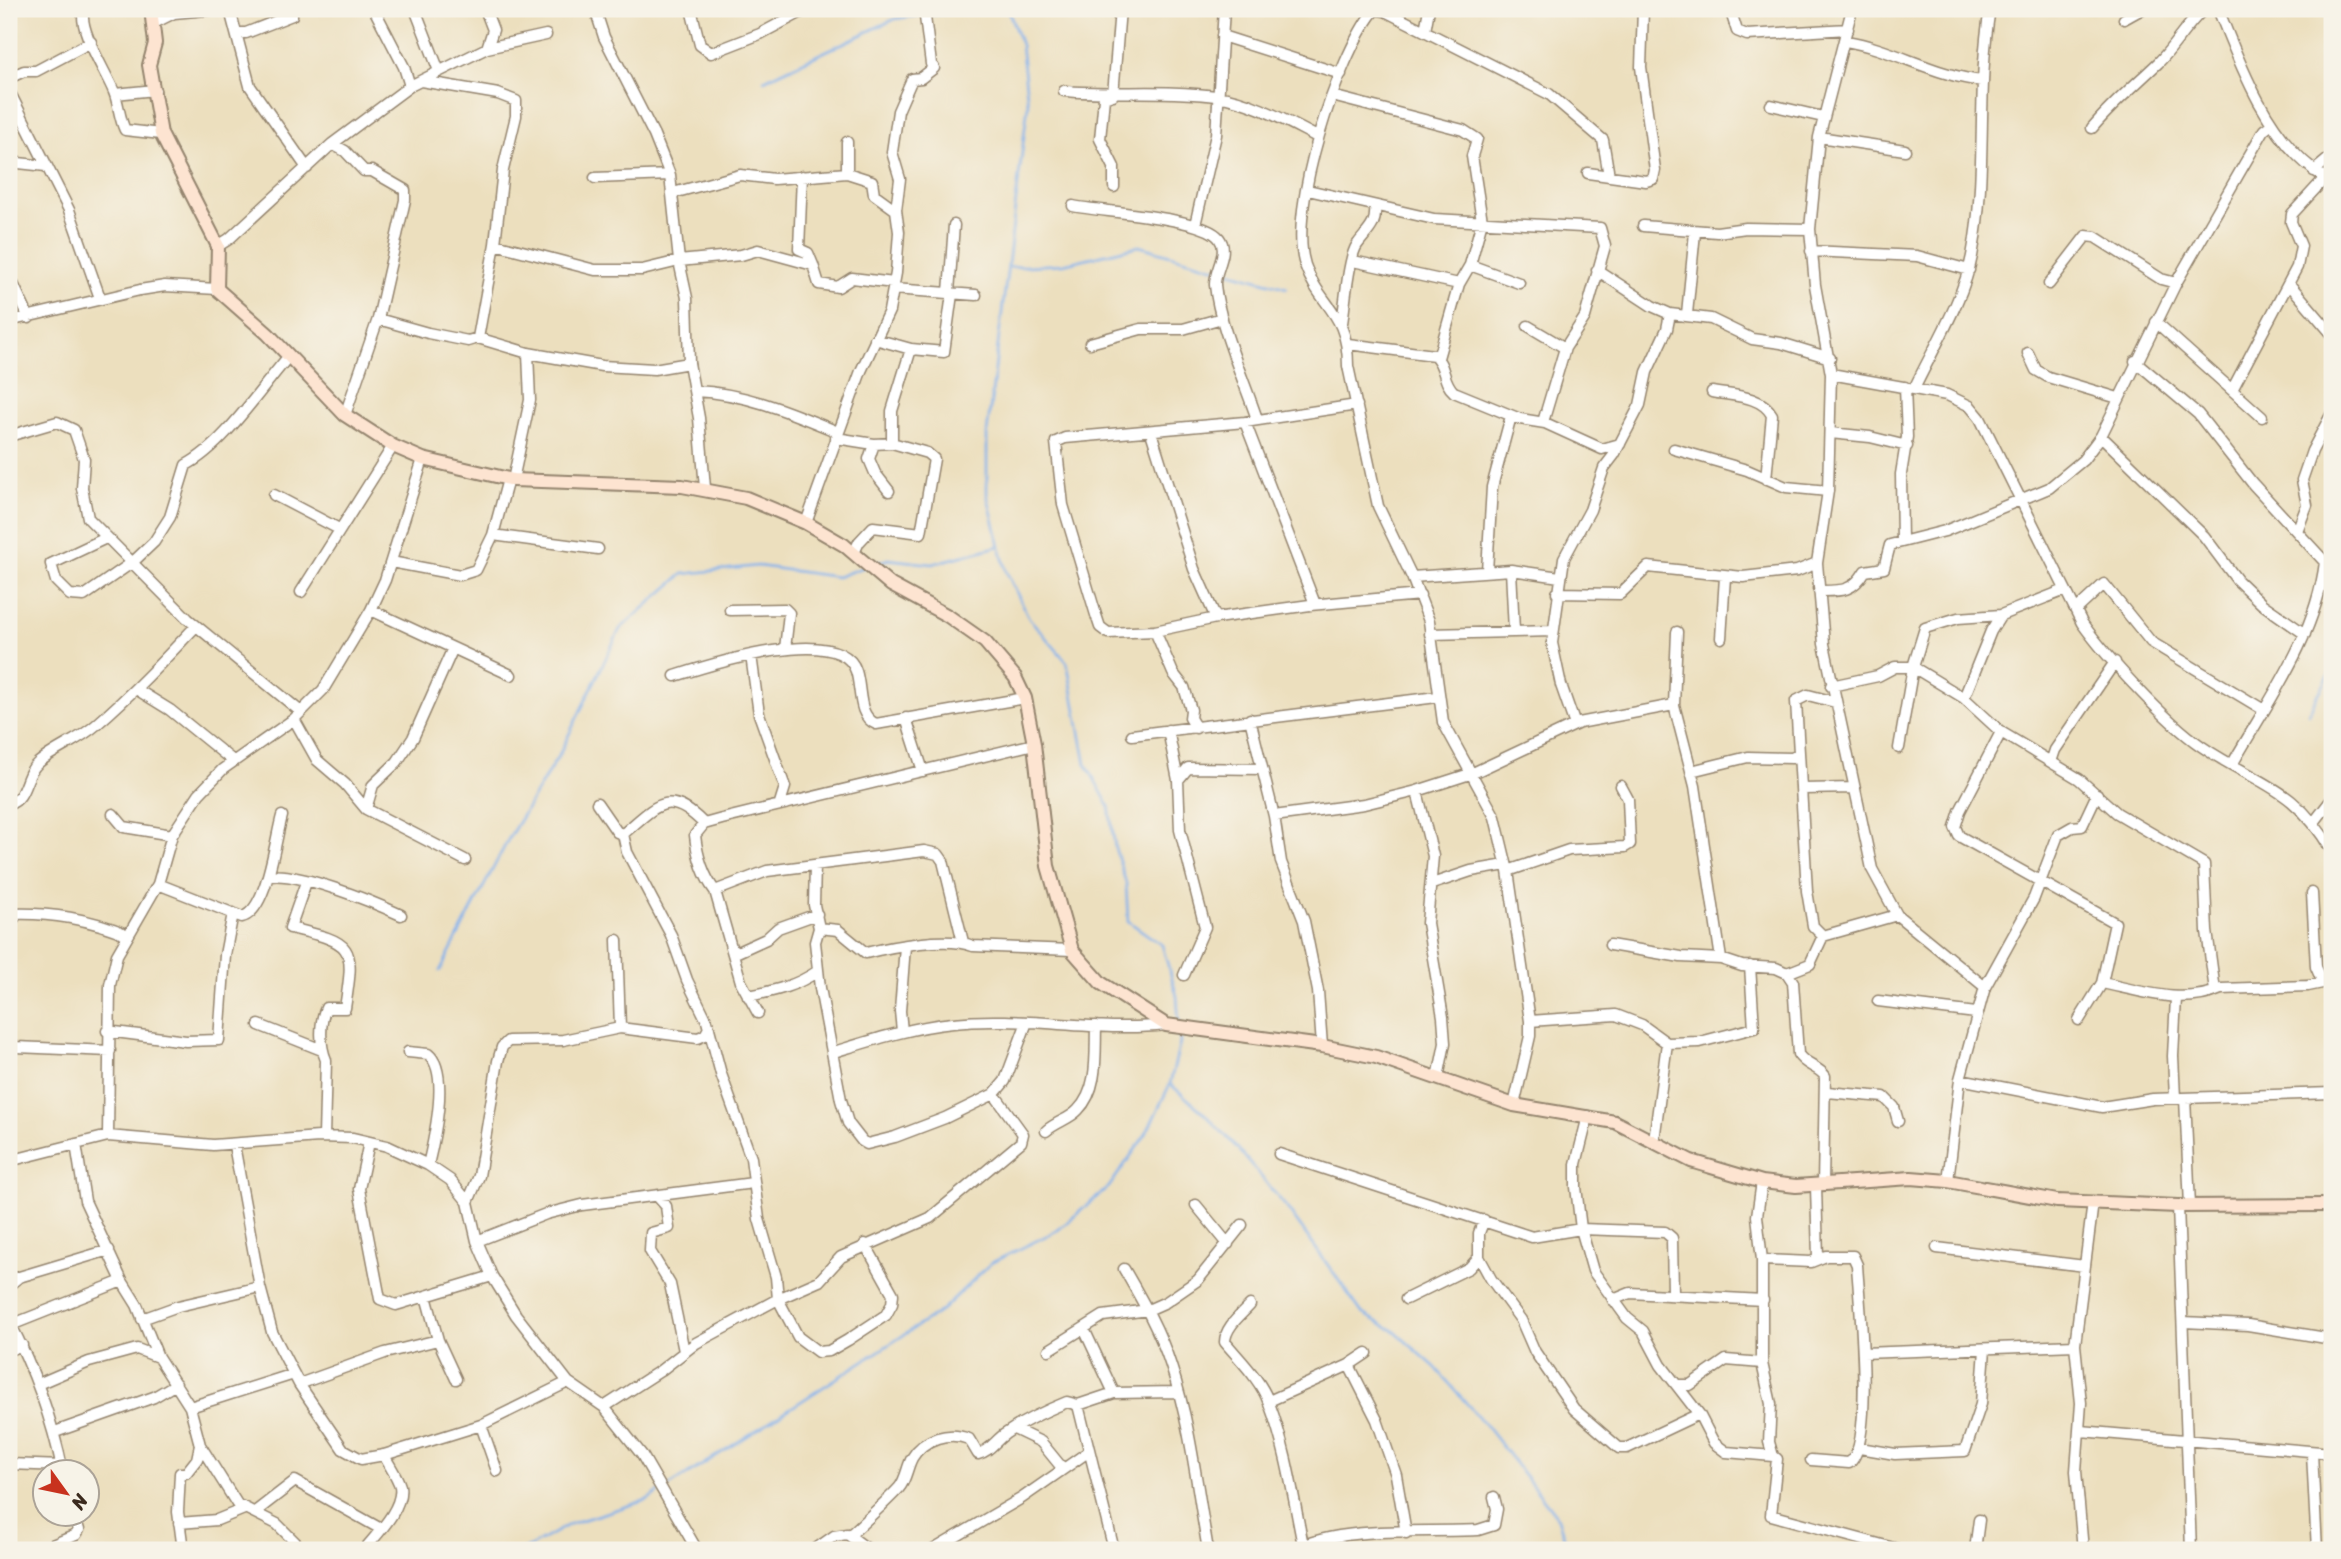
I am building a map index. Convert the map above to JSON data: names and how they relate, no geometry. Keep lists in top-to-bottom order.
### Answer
{
  "north": "bottom right"
}
